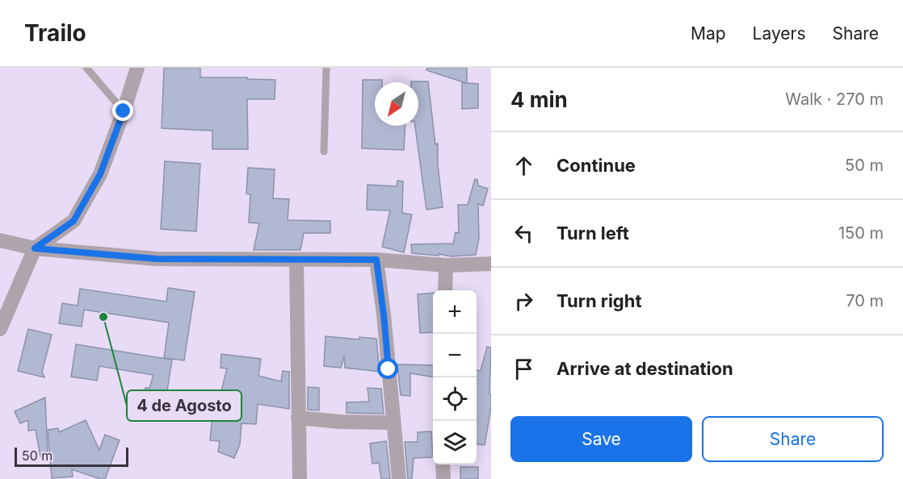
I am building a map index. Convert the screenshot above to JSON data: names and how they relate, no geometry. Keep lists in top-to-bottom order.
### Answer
{
  "places": ["4 de Agosto"],
  "scale_bar": "50 m",
  "north": "bottom left",
  "page": {
    "header": "Trailo",
    "nav": ["Map", "Layers", "Share"],
    "heading": ["4 min", "Walk · 270 m"],
    "list": [
      ["Continue", "50 m"],
      ["Turn left", "150 m"],
      ["Turn right", "70 m"],
      "Arrive at destination"
    ],
    "map_buttons": ["+", "−"],
    "buttons": ["Save", "Share"],
    "scale": "50 m"
  }
}
